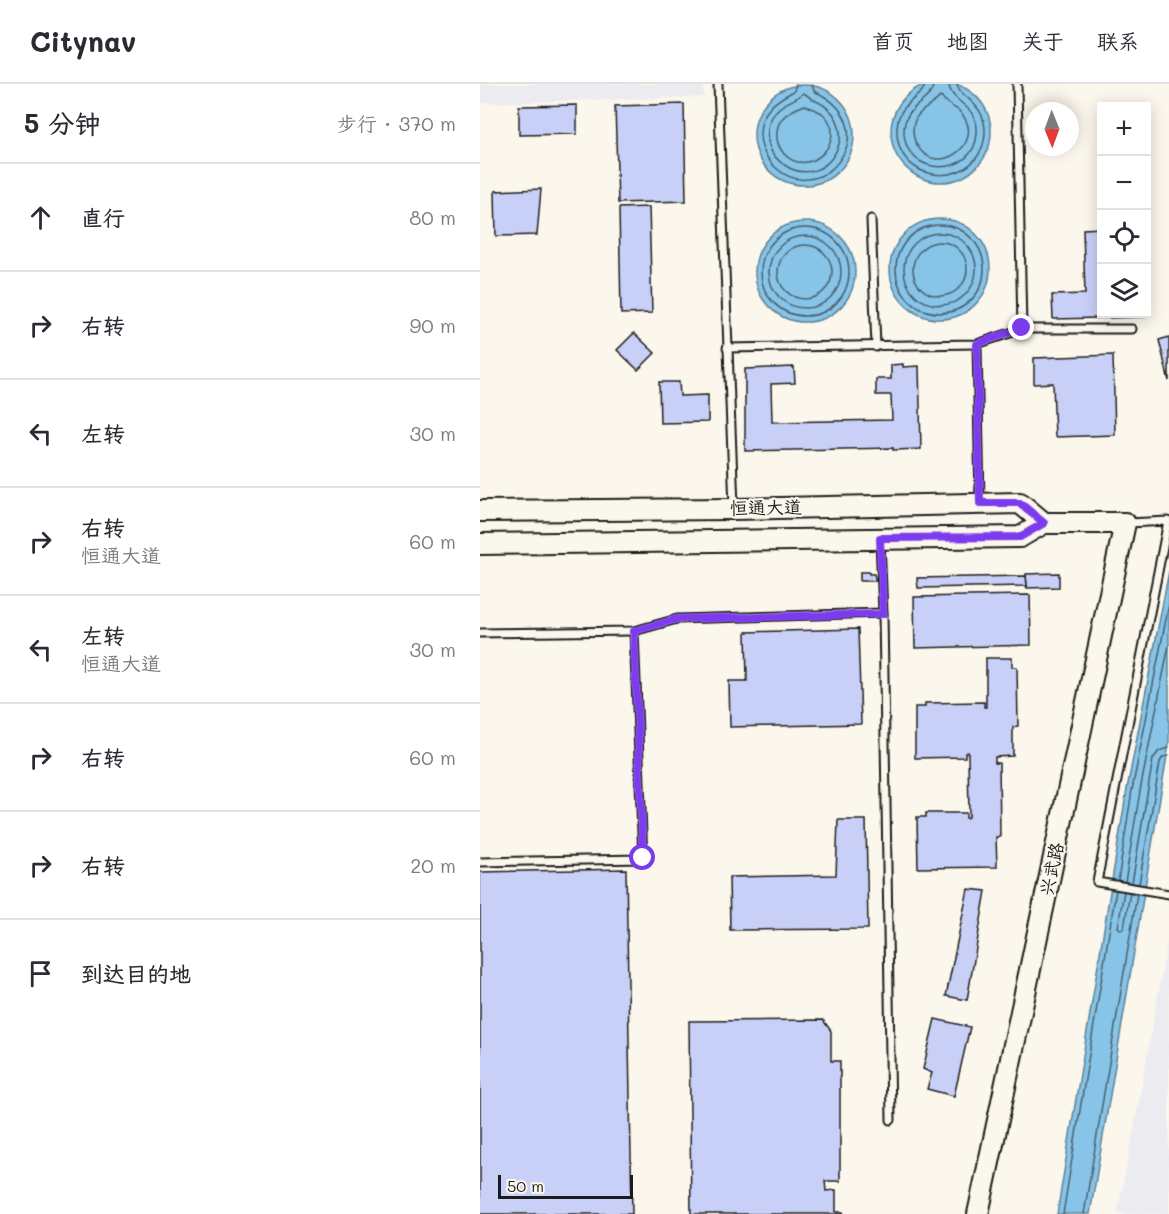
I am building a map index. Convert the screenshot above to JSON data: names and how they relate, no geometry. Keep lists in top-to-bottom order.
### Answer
{
  "streets": {
    "main road": ["恒通大道", "兴武路"]
  },
  "crossings": [
    ["恒通大道", "兴武路"]
  ],
  "scale_bar": "50 m",
  "north": "bottom",
  "page": {
    "header": "Citynav",
    "nav": [
      "首页",
      "地图",
      "关于",
      "联系"
    ],
    "heading": ["5 分钟", "步行 · 370 m"],
    "map_buttons": ["+", "−"],
    "list": [
      ["直行", "80 m"],
      ["右转", "90 m"],
      ["左转", "30 m"],
      ["右转", "恒通大道", "60 m"],
      ["左转", "恒通大道", "30 m"],
      ["右转", "60 m"],
      ["右转", "20 m"],
      "到达目的地"
    ],
    "scale": "50 m"
  }
}
